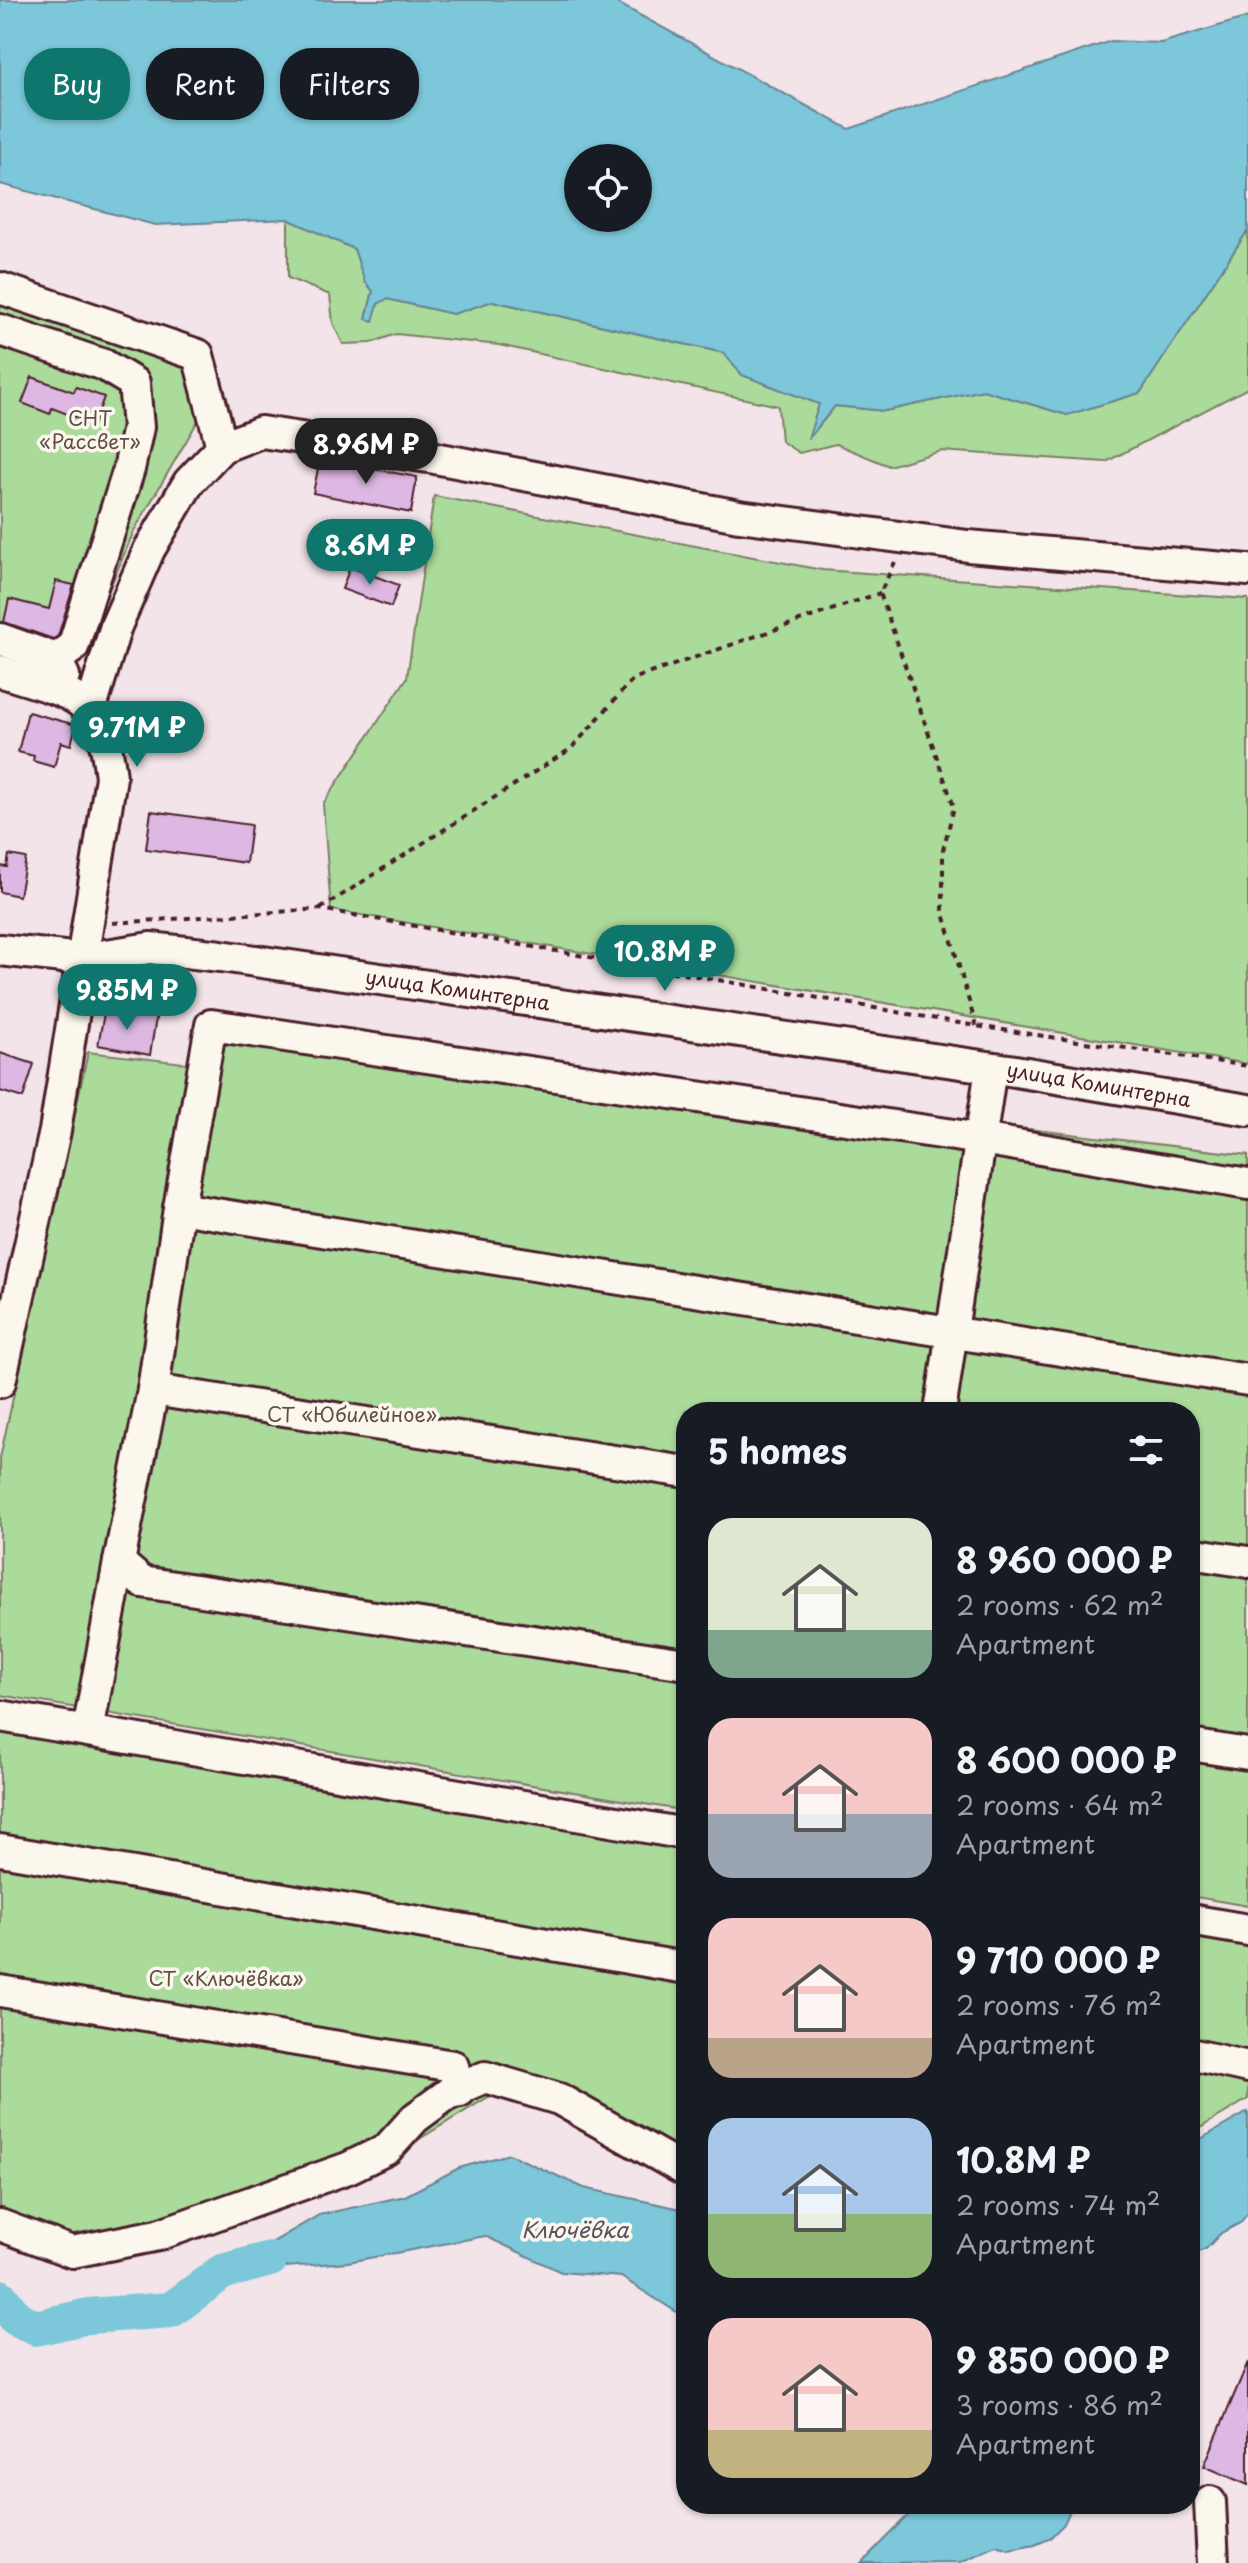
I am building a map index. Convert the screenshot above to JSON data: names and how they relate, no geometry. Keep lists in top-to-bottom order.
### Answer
{
  "streets": {
    "street": ["улица Коминтерна"]
  },
  "water": ["Ключёвка"],
  "parks": ["СНТ «Рассвет»", "СТ «Юбилейное»", "СТ «Ключёвка»"],
  "page": {
    "chip": ["Buy", "Rent", "Filters"],
    "price": [
      "8.96M ₽",
      "8.6M ₽",
      "9.71M ₽",
      "10.8M ₽",
      "9.85M ₽"
    ],
    "heading": "5 homes",
    "list": [
      {
        "name": "8 960 000 ₽",
        "note": "2 rooms · 62 m² · Apartment"
      },
      {
        "name": "8 600 000 ₽",
        "note": "2 rooms · 64 m² · Apartment"
      },
      {
        "name": "9 710 000 ₽",
        "note": "2 rooms · 76 m² · Apartment"
      },
      {
        "name": "10.8M ₽",
        "note": "2 rooms · 74 m² · Apartment"
      },
      {
        "name": "9 850 000 ₽",
        "note": "3 rooms · 86 m² · Apartment"
      }
    ]
  }
}
